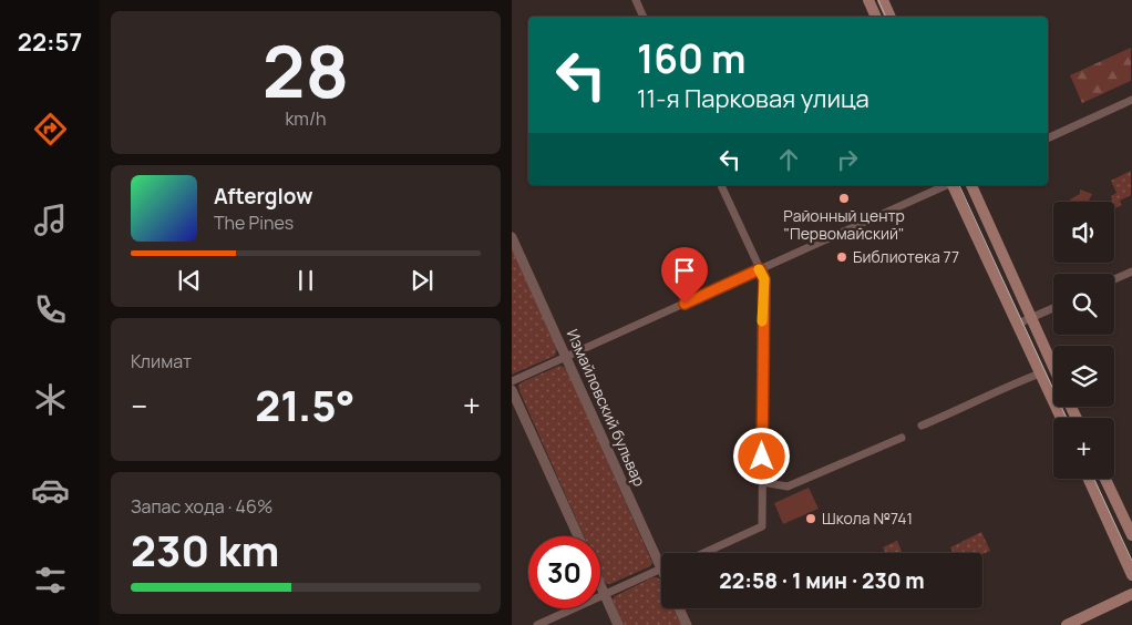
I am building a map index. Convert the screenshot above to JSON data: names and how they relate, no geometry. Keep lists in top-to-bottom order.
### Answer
{
  "streets": {
    "street": ["Измайловский бульвар"]
  },
  "places": ["Районный центр \"Первомайский\"", "Библиотека 77", "Школа №741"],
  "page": {
    "tabs": "22:57",
    "tile": [
      ["28", "km/h"],
      "Климат",
      ["Запас хода · 46%", "230 km"]
    ],
    "turn": ["160 m", "11-я Парковая улица"],
    "song": ["Afterglow", "The Pines"],
    "map_buttons": "+",
    "heat": ["−", "21.5°", "+"],
    "limit": "30",
    "trip": "22:58 · 1 мин · 230 m"
  }
}
